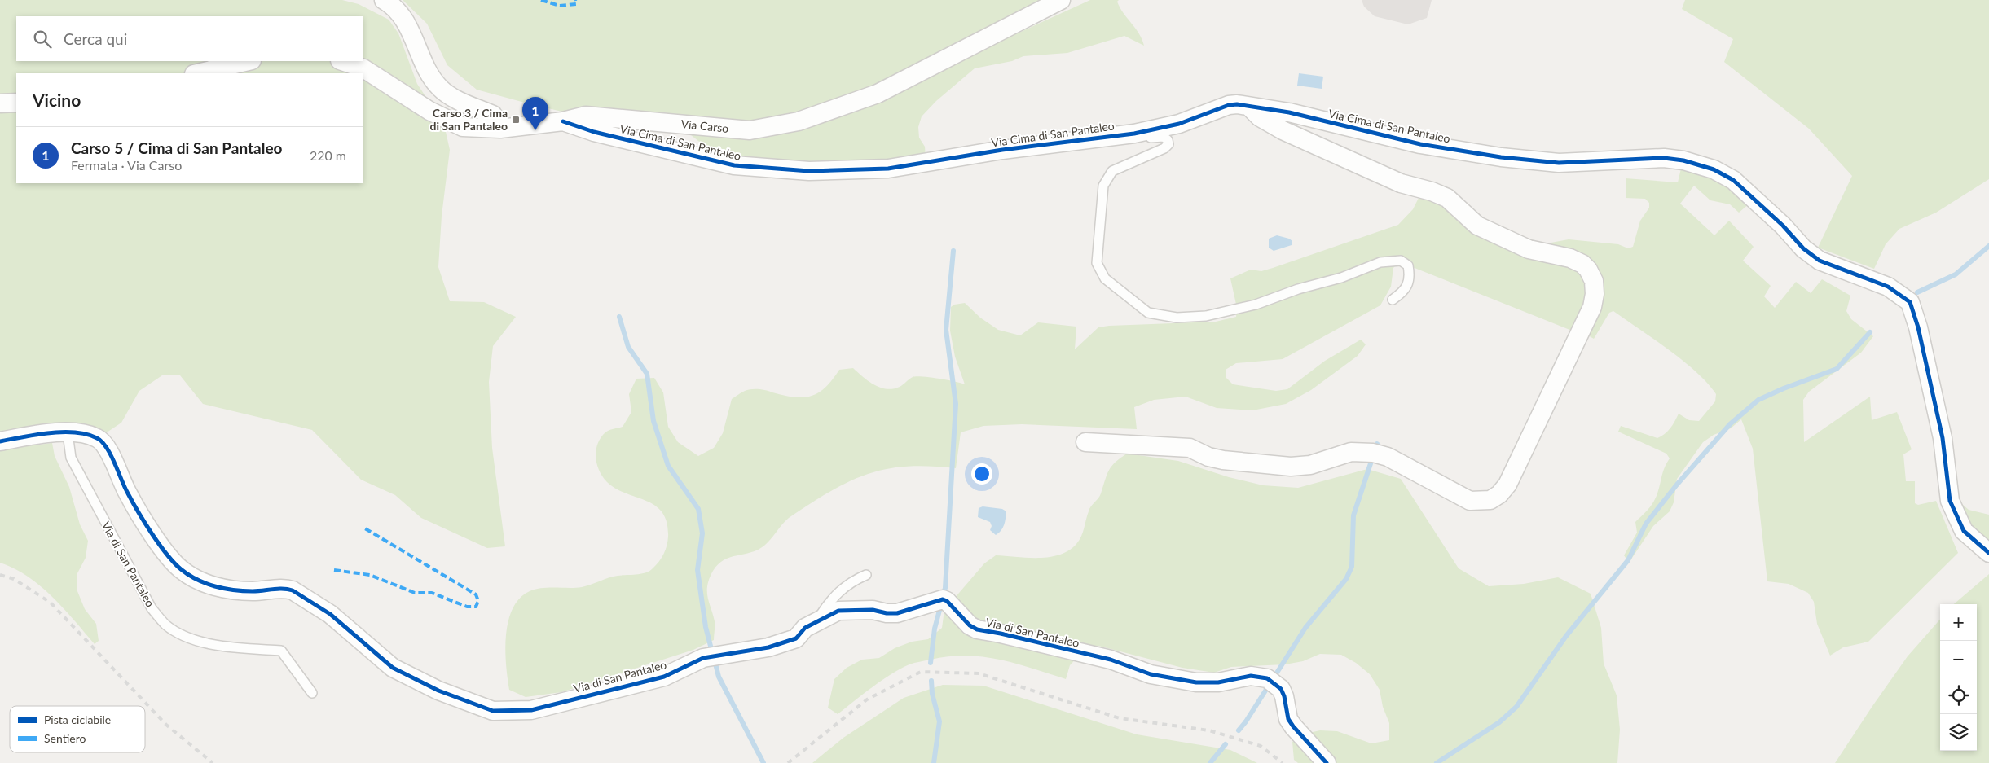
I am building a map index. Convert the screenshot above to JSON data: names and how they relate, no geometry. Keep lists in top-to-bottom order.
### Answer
{
  "streets": {
    "street": ["Via Carso", "Via Cima di San Pantaleo", "Via di San Pantaleo"]
  },
  "crossings": [
    ["Via Carso", "Via Cima di San Pantaleo"]
  ],
  "places": {
    "transit": ["Carso 3 / Cima di San Pantaleo"]
  },
  "legend": ["Pista ciclabile", "Sentiero"],
  "page": {
    "search": "Cerca qui",
    "heading": "Vicino",
    "pins": "1",
    "list": [
      {
        "mark": "1",
        "name": "Carso 5 / Cima di San Pantaleo",
        "note": "Fermata · Via Carso",
        "value": "220 m"
      }
    ],
    "map_buttons": ["+", "−"]
  }
}
